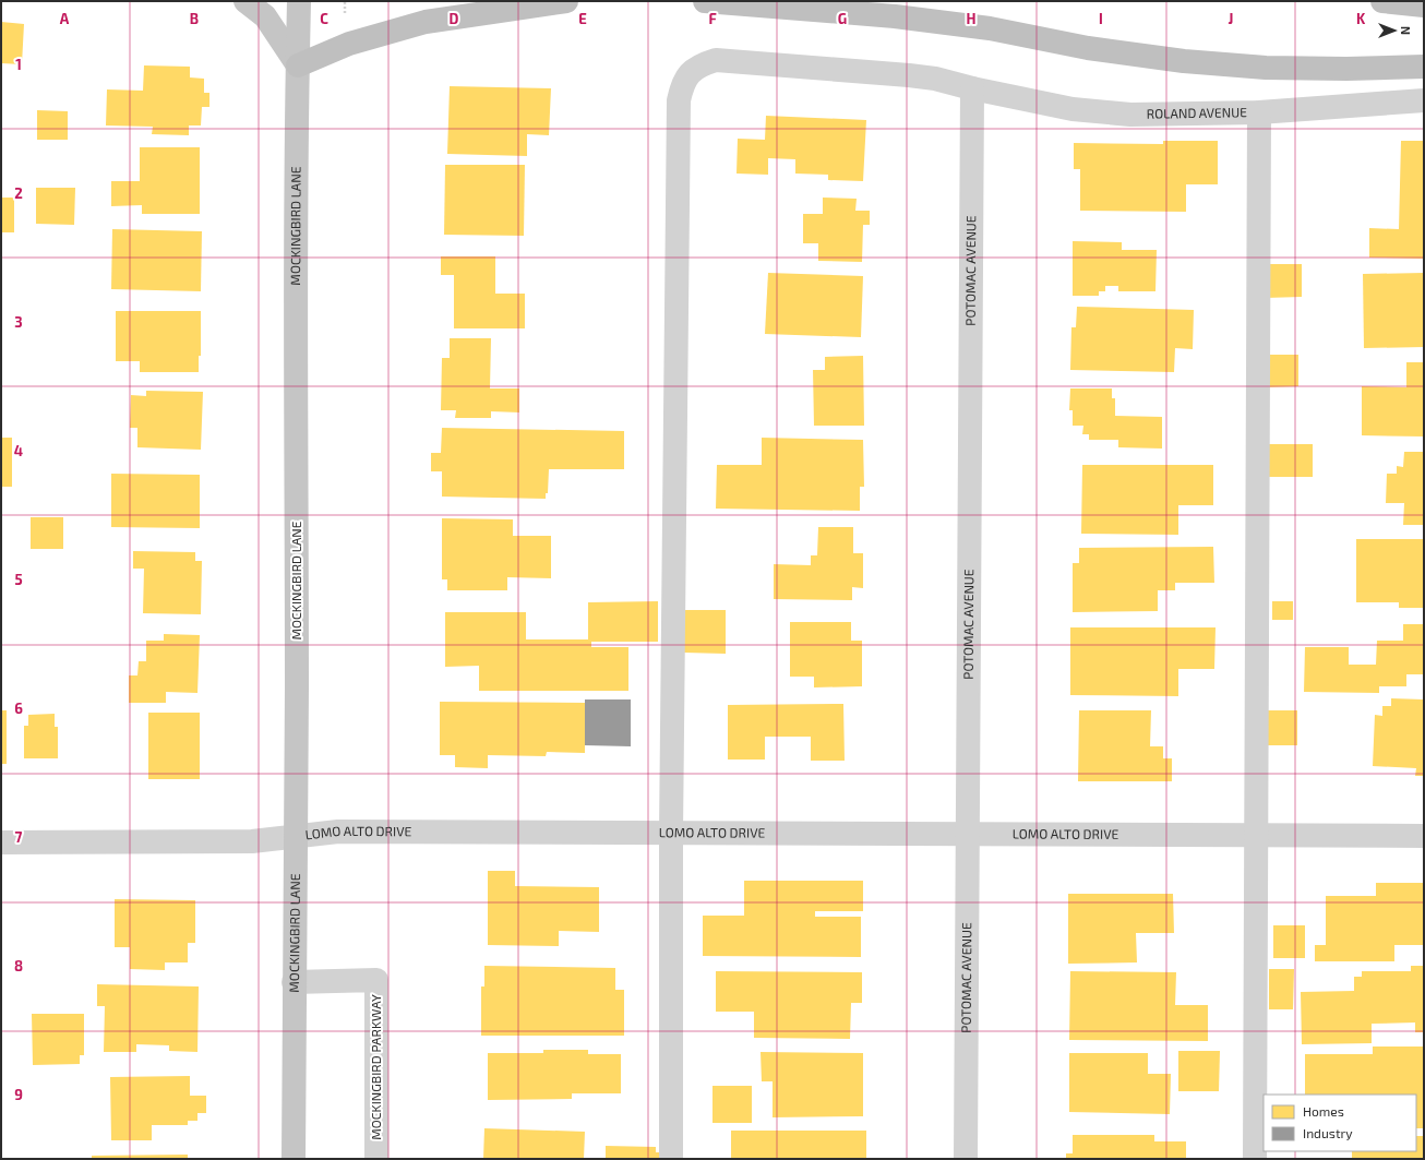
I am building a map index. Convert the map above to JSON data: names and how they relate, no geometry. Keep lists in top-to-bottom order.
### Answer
{
  "streets": {
    "main road": ["MOCKINGBIRD LANE"],
    "street": [
      "ROLAND AVENUE",
      "POTOMAC AVENUE",
      "LOMO ALTO DRIVE",
      "MOCKINGBIRD PARKWAY"
    ]
  },
  "crossings": [
    ["ROLAND AVENUE", "POTOMAC AVENUE"],
    ["ROLAND AVENUE", "LOMO ALTO DRIVE"],
    ["MOCKINGBIRD LANE", "LOMO ALTO DRIVE"],
    ["MOCKINGBIRD LANE", "MOCKINGBIRD PARKWAY"],
    ["POTOMAC AVENUE", "LOMO ALTO DRIVE"]
  ],
  "legend": ["Homes", "Industry"],
  "north": "right",
  "grid": {
    "columns": [
      "A",
      "B",
      "C",
      "D",
      "E",
      "F",
      "G",
      "H",
      "I",
      "J",
      "K"
    ],
    "rows": [
      "1",
      "2",
      "3",
      "4",
      "5",
      "6",
      "7",
      "8",
      "9"
    ]
  }
}
